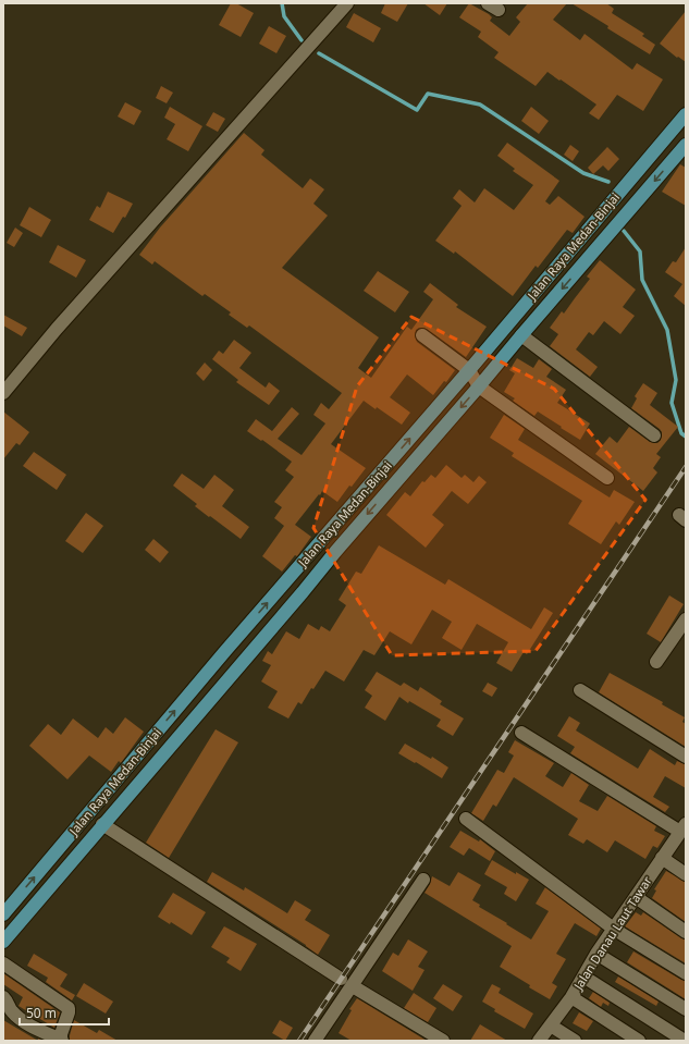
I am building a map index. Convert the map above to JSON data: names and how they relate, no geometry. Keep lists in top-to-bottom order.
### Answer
{
  "streets": {
    "main road": ["Jalan Raya Medan-Binjai"],
    "street": ["Jalan Danau Laut Tawar"]
  },
  "scale_bar": "50 m"
}
